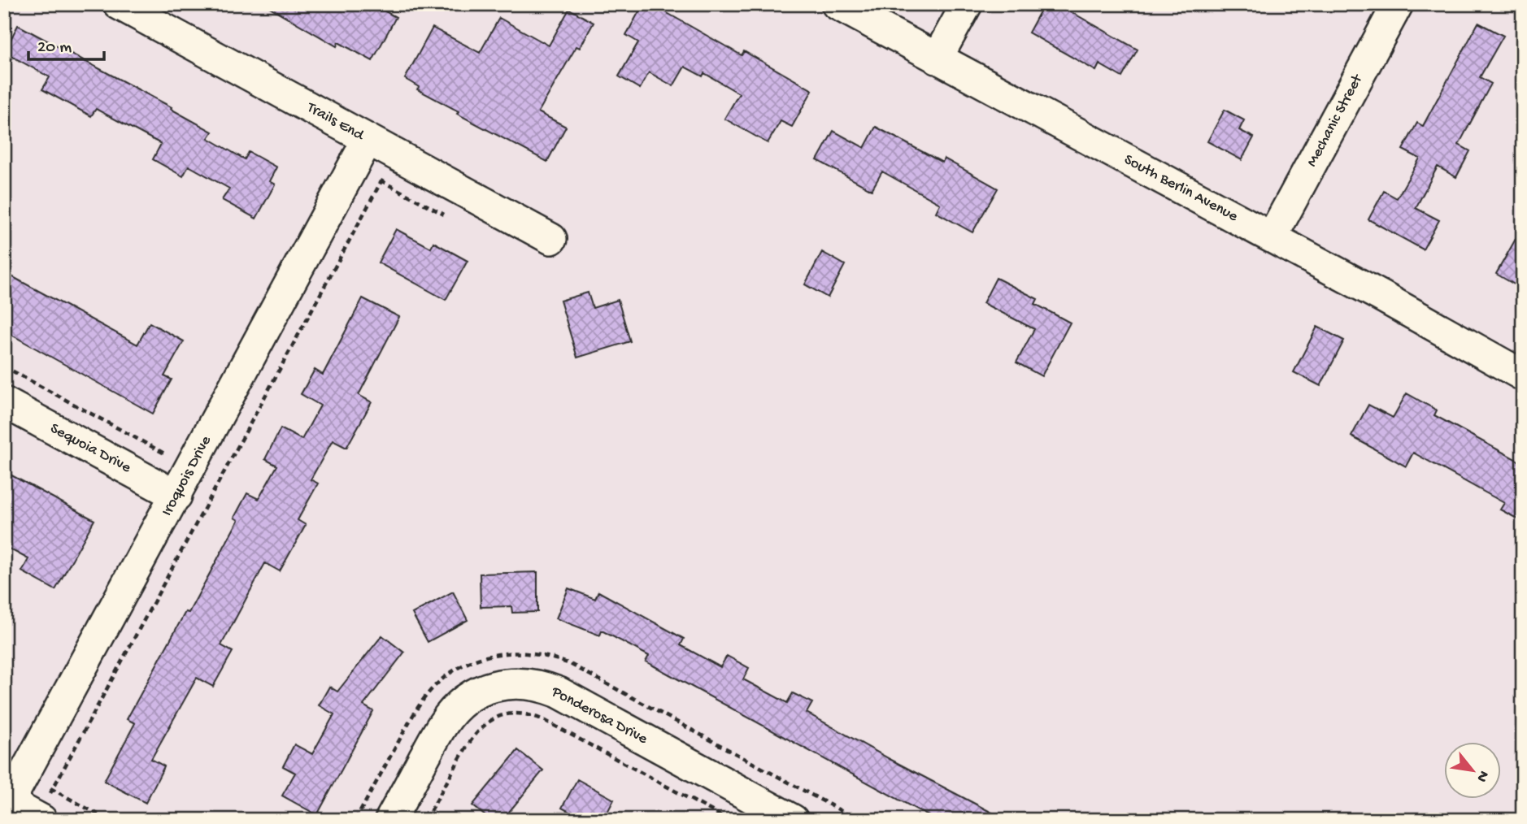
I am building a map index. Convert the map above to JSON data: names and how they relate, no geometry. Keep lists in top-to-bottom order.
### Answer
{
  "streets": {
    "street": [
      "Mechanic Street",
      "Trails End",
      "South Berlin Avenue",
      "Sequoia Drive",
      "Iroquois Drive",
      "Ponderosa Drive"
    ]
  },
  "crossings": [
    ["Mechanic Street", "South Berlin Avenue"],
    ["Trails End", "Iroquois Drive"],
    ["Sequoia Drive", "Iroquois Drive"]
  ],
  "scale_bar": "20 m",
  "north": "bottom right"
}
